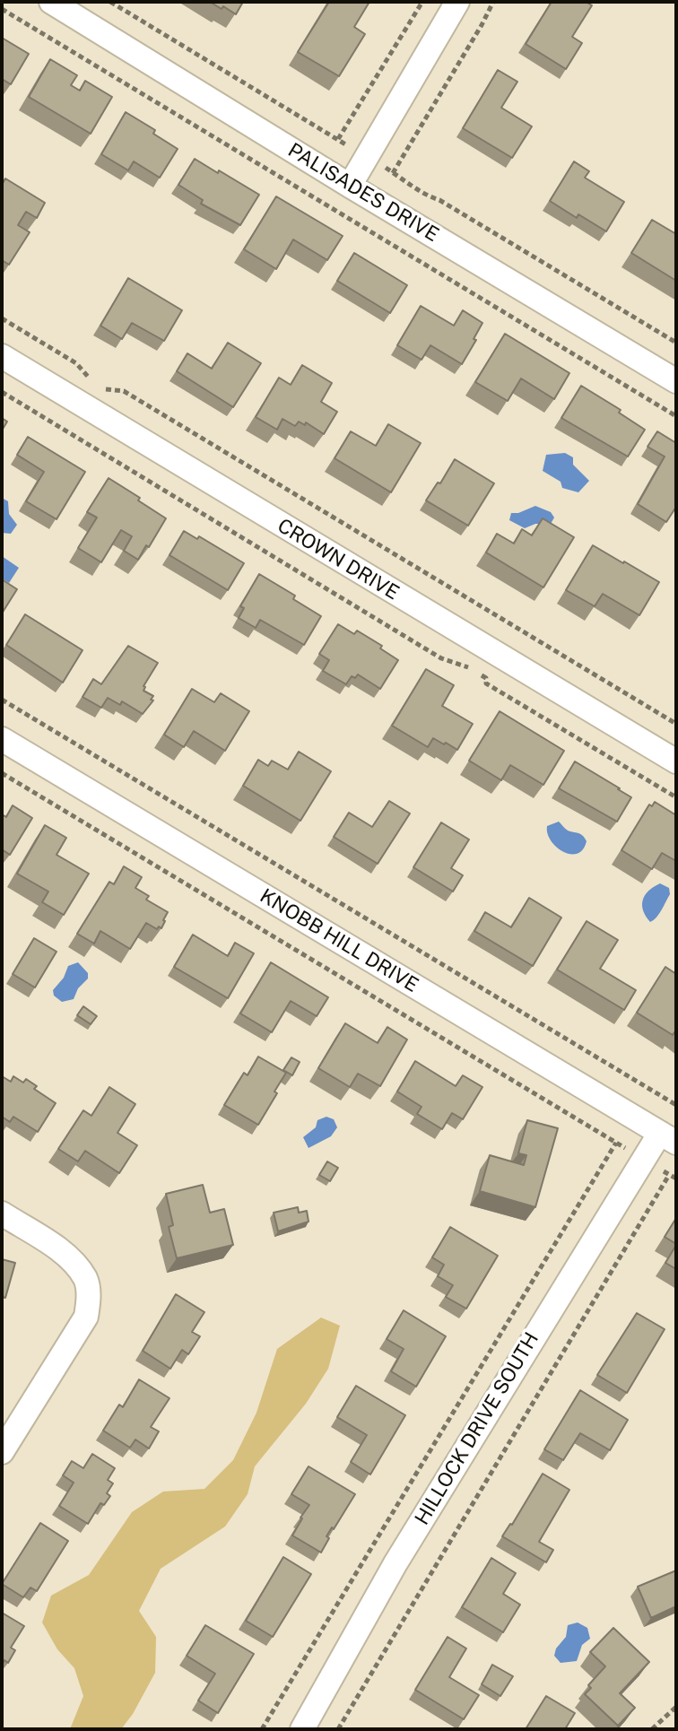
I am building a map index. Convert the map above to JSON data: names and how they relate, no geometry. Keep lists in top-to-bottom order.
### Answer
{
  "streets": {
    "street": [
      "PALISADES DRIVE",
      "CROWN DRIVE",
      "KNOBB HILL DRIVE",
      "HILLOCK DRIVE SOUTH"
    ]
  },
  "crossings": [
    ["KNOBB HILL DRIVE", "HILLOCK DRIVE SOUTH"]
  ]
}
